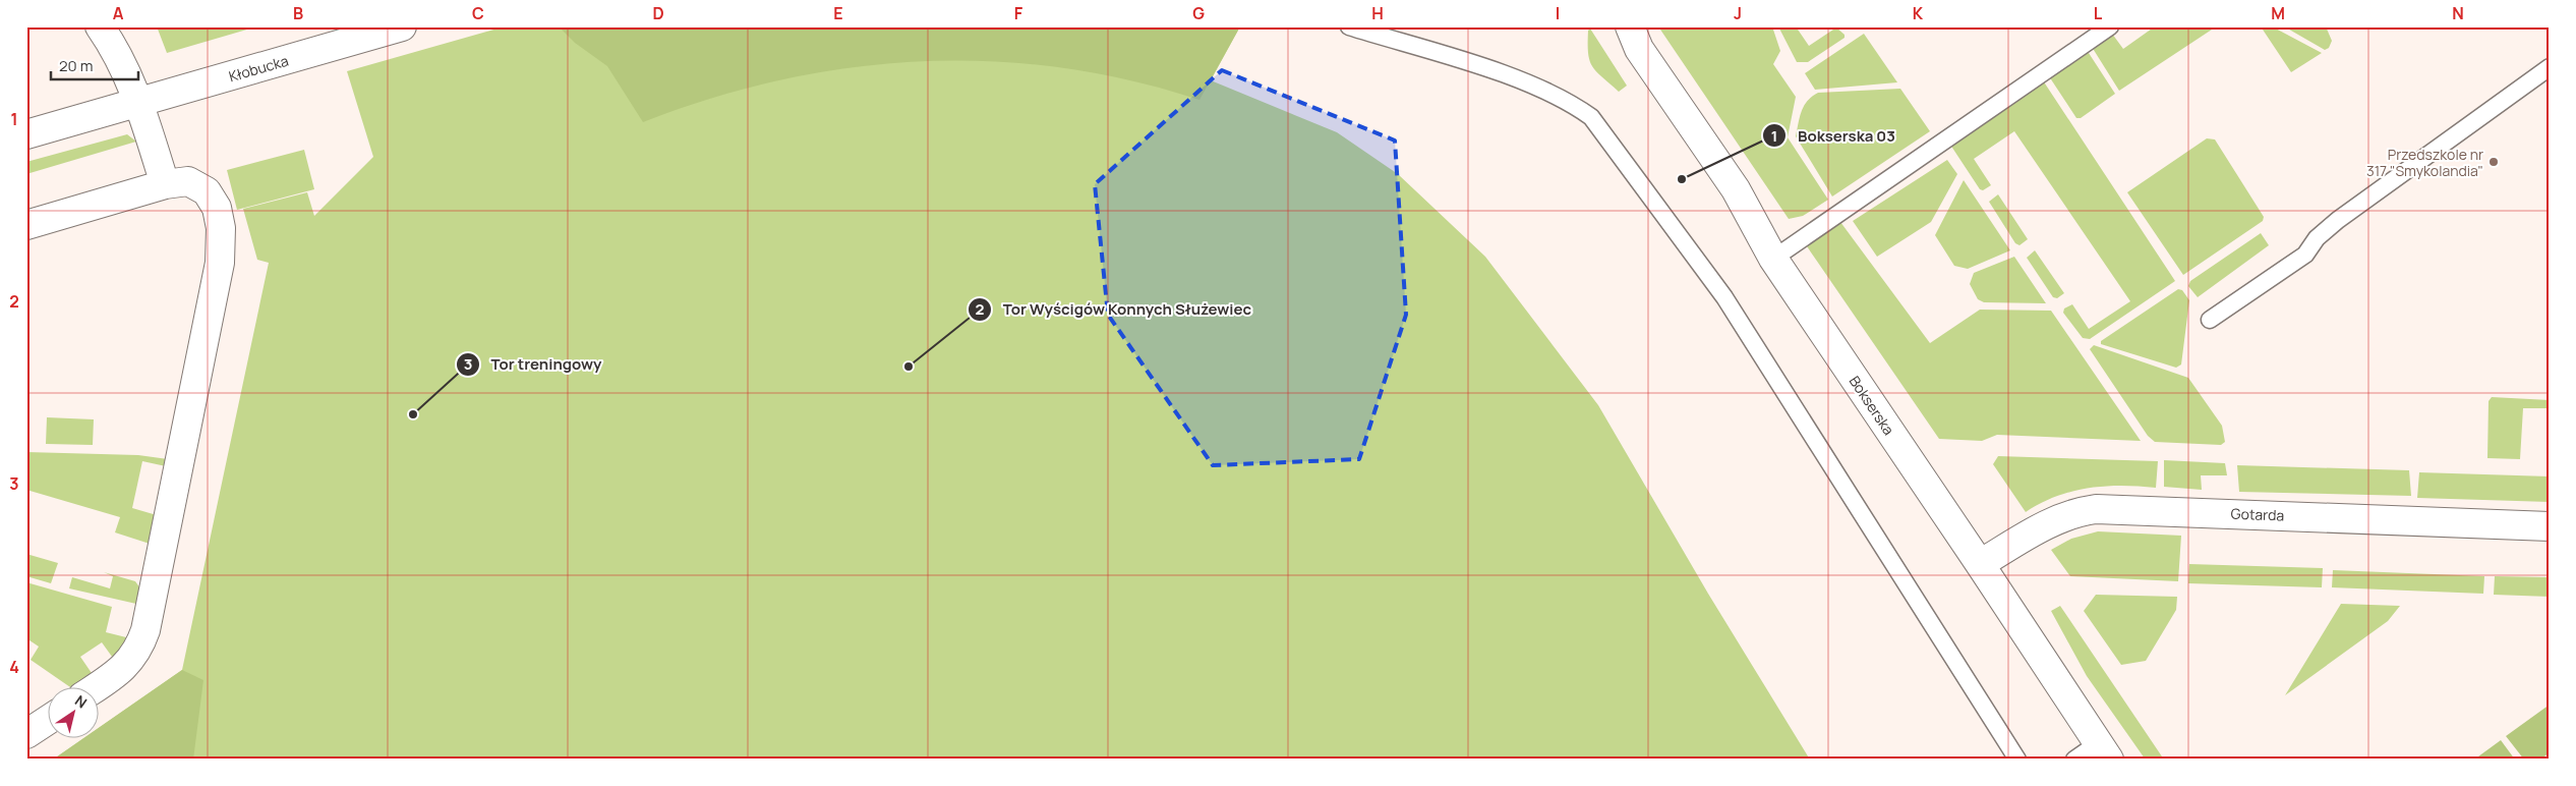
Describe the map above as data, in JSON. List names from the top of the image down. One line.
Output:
{"streets":{"street":["Kłobucka","Bokserska","Gotarda"]},"crossings":[["Bokserska","Gotarda"]],"places":["Przedszkole nr 317 \"Smykolandia\"","Bokserska 03","Tor Wyścigów Konnych Służewiec","Tor treningowy"],"scale_bar":"20 m","north":"top right","grid":{"columns":["A","B","C","D","E","F","G","H","I","J","K","L","M","N"],"rows":["1","2","3","4"]}}
